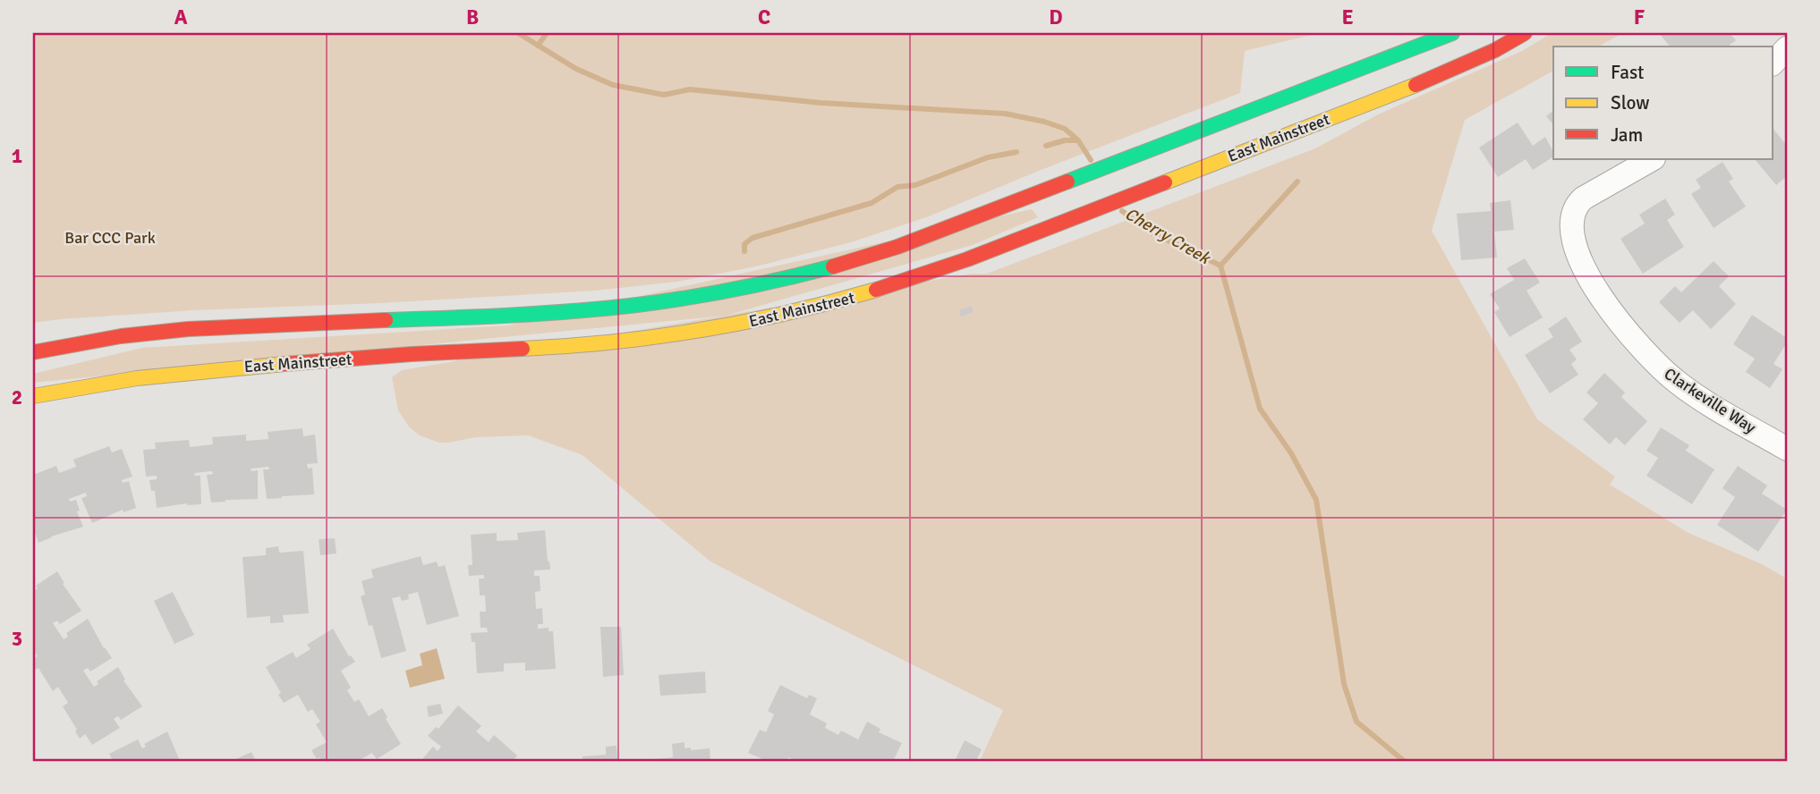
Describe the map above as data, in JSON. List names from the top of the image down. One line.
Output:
{"streets":{"main road":["East Mainstreet"],"street":["Clarkeville Way"]},"water":["Cherry Creek"],"parks":["Bar CCC Park"],"legend":["Fast","Slow","Jam"],"grid":{"columns":["A","B","C","D","E","F"],"rows":["1","2","3"]}}
